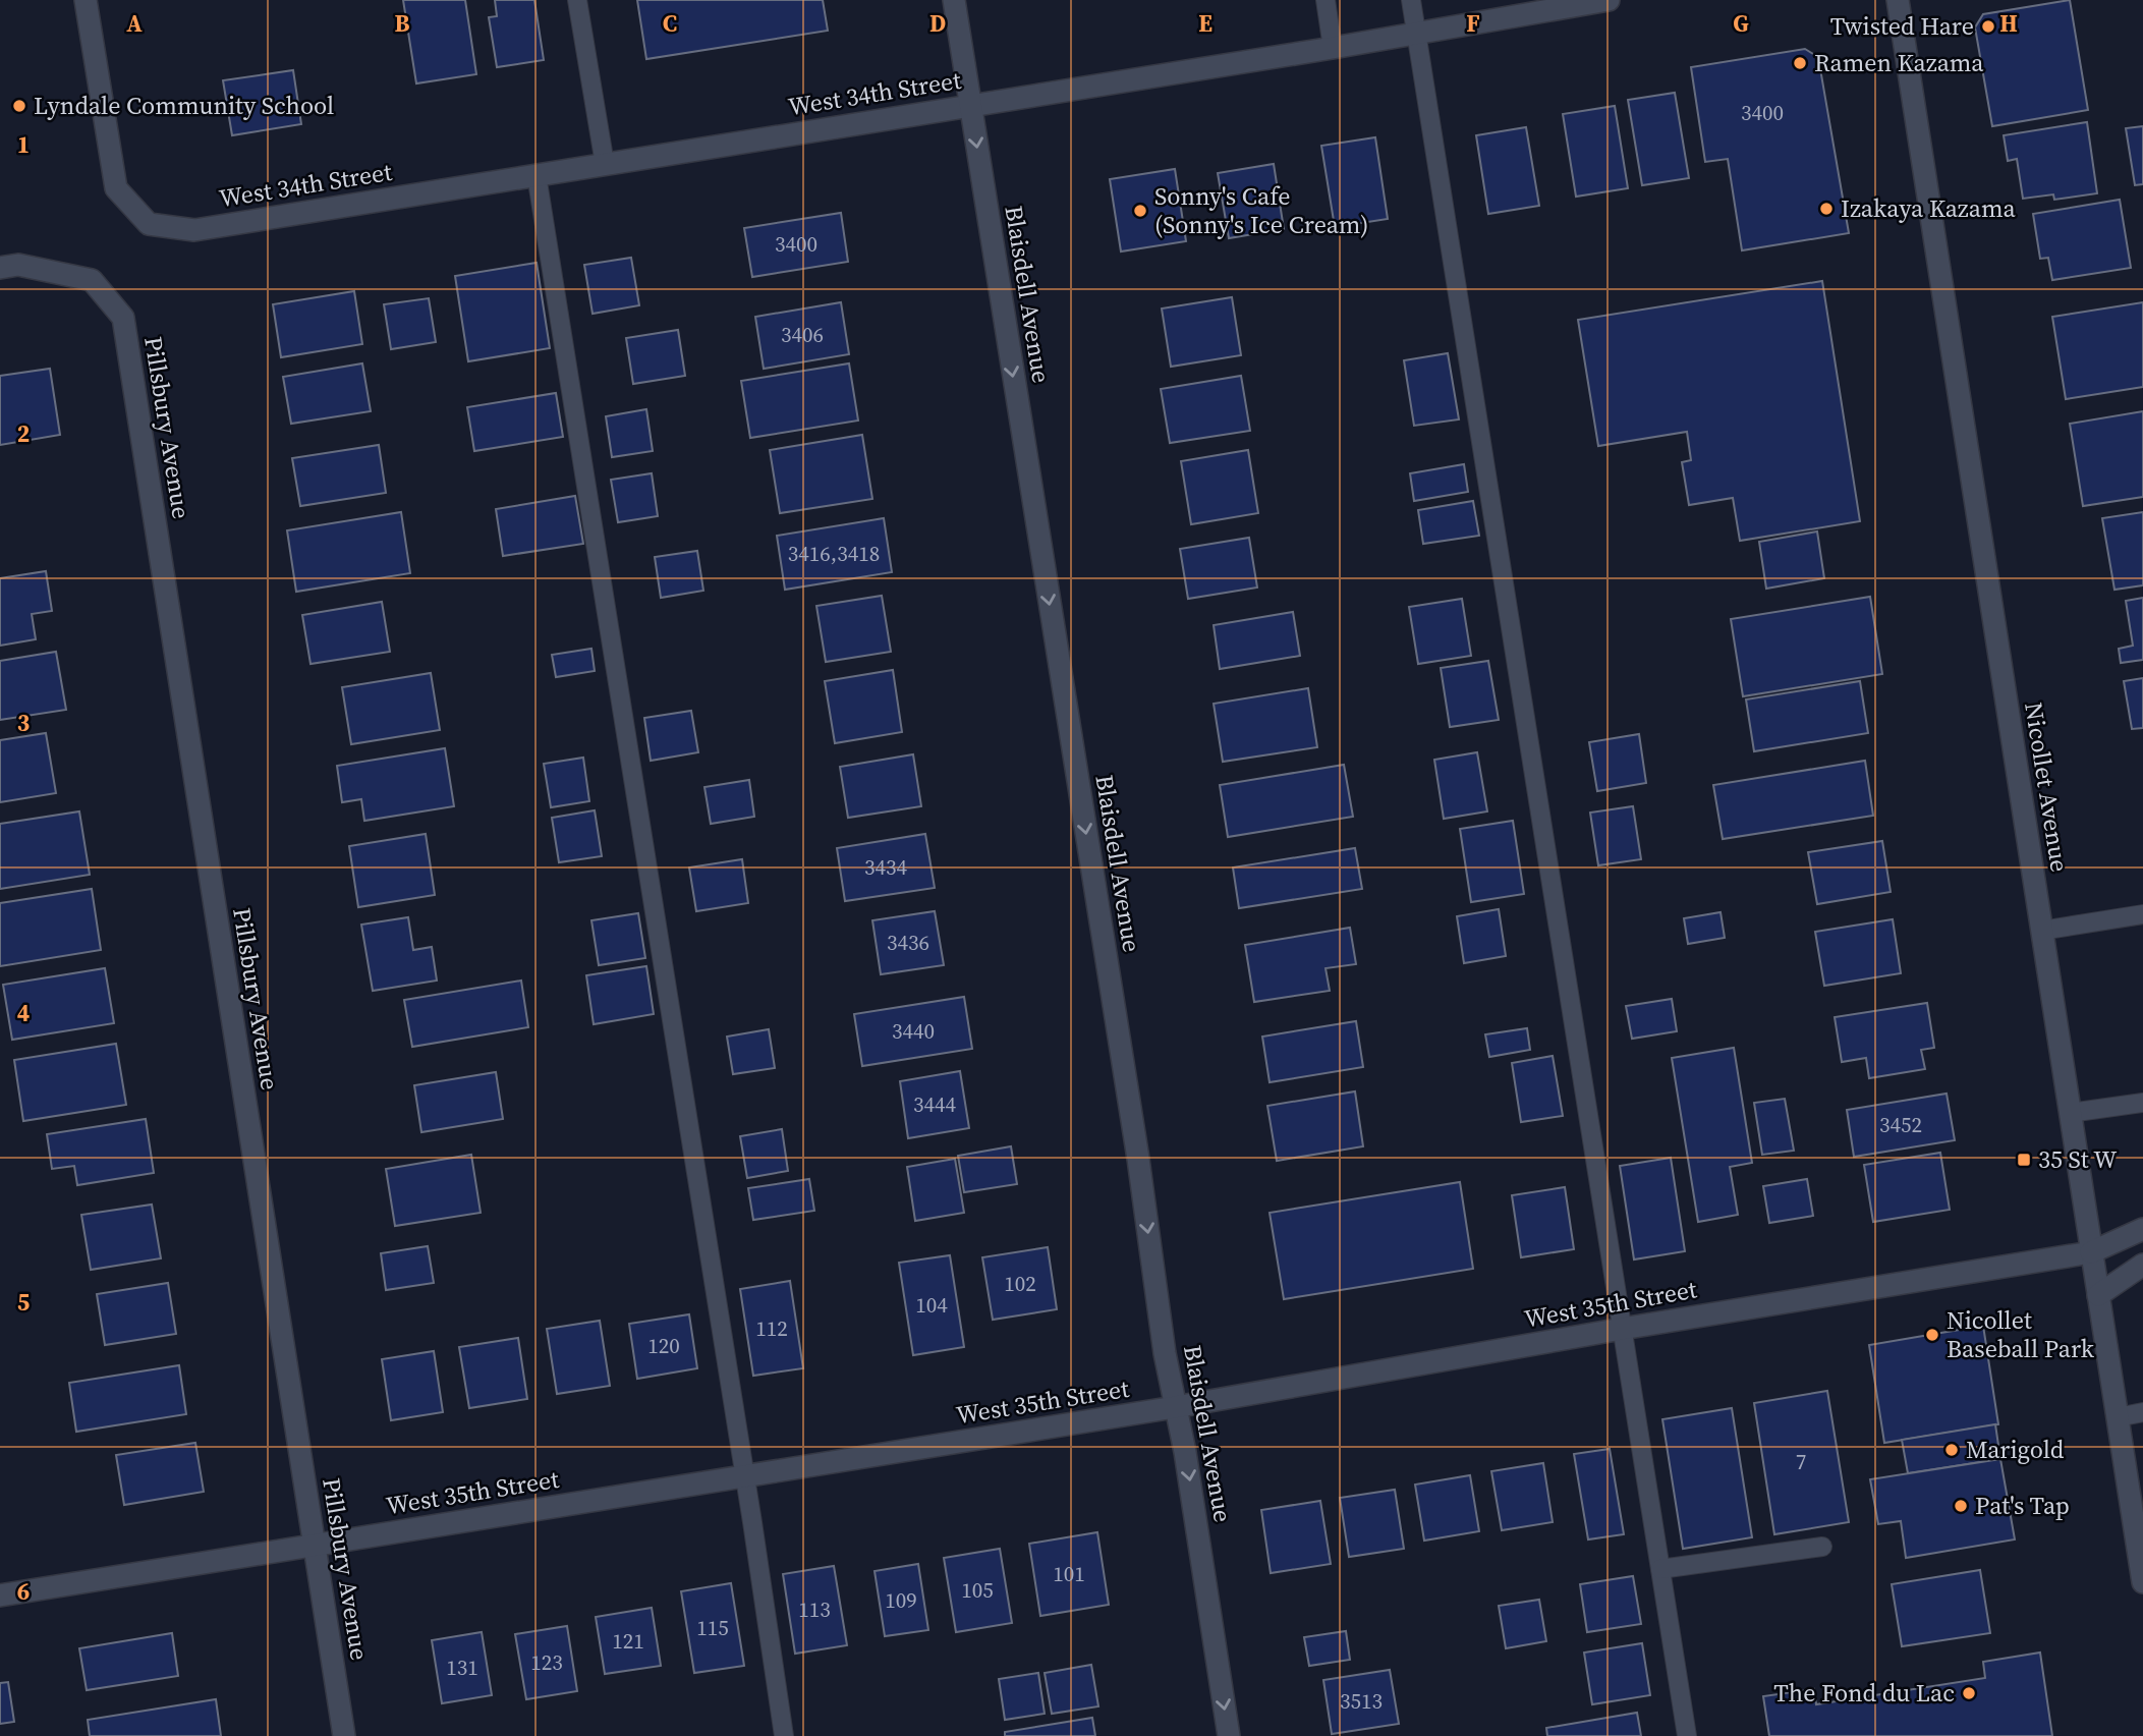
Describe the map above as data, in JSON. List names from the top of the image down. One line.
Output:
{"streets":{"street":["West 34th Street","Blaisdell Avenue","Pillsbury Avenue","Nicollet Avenue","West 35th Street"]},"crossings":[["West 34th Street","Blaisdell Avenue"],["Blaisdell Avenue","West 35th Street"],["Pillsbury Avenue","West 35th Street"],["Nicollet Avenue","West 35th Street"]],"one_way":["Blaisdell Avenue"],"places":{"other":["Twisted Hare","Ramen Kazama","Lyndale Community School","Izakaya Kazama","Sonny's Cafe (Sonny's Ice Cream)","Nicollet Baseball Park","Marigold","Pat's Tap","The Fond du Lac"],"transit":["35 St W"]},"house_numbers":["3400","3400","3406","3416,3418","3434","3436","3440","3444","3452","102","104","112","120","7","101","105","109","113","115","121","123","131","3513"],"grid":{"columns":["A","B","C","D","E","F","G","H"],"rows":["1","2","3","4","5","6"]}}
